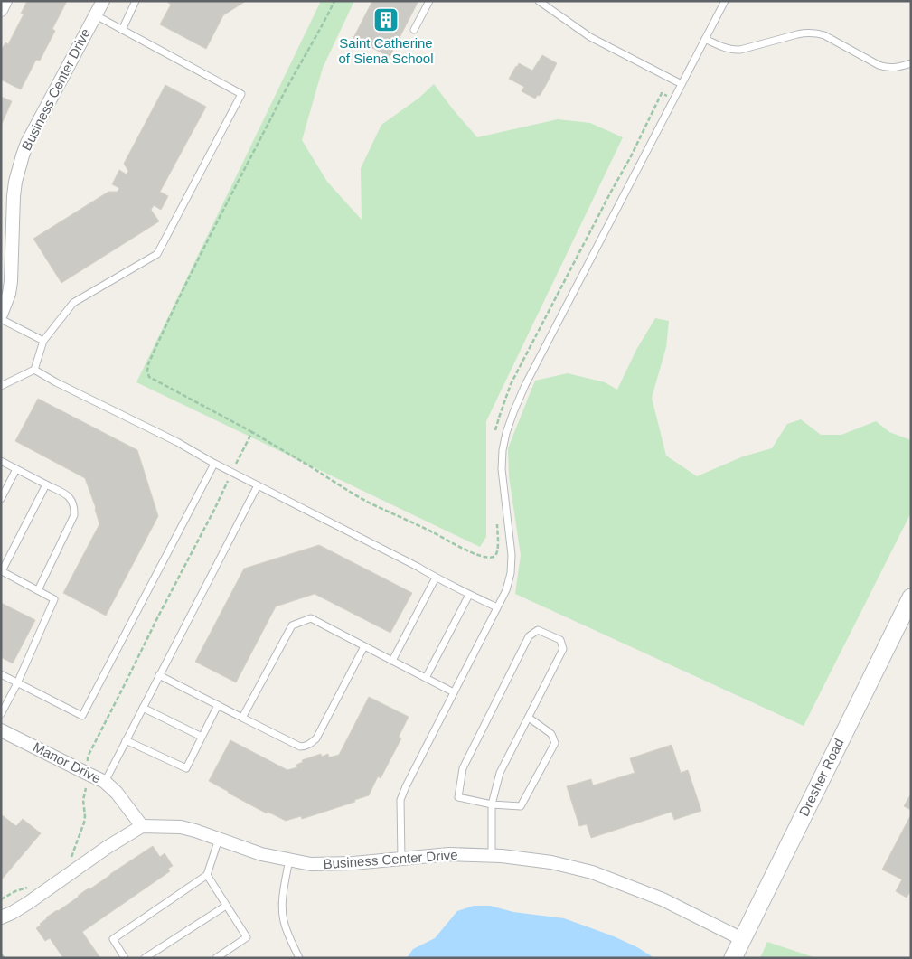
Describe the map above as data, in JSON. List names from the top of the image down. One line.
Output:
{"streets":{"main road":["Dresher Road"],"street":["Business Center Drive","Manor Drive"]},"crossings":[["Business Center Drive","Manor Drive"],["Business Center Drive","Dresher Road"]],"places":{"building":["Saint Catherine of Siena School"]}}
